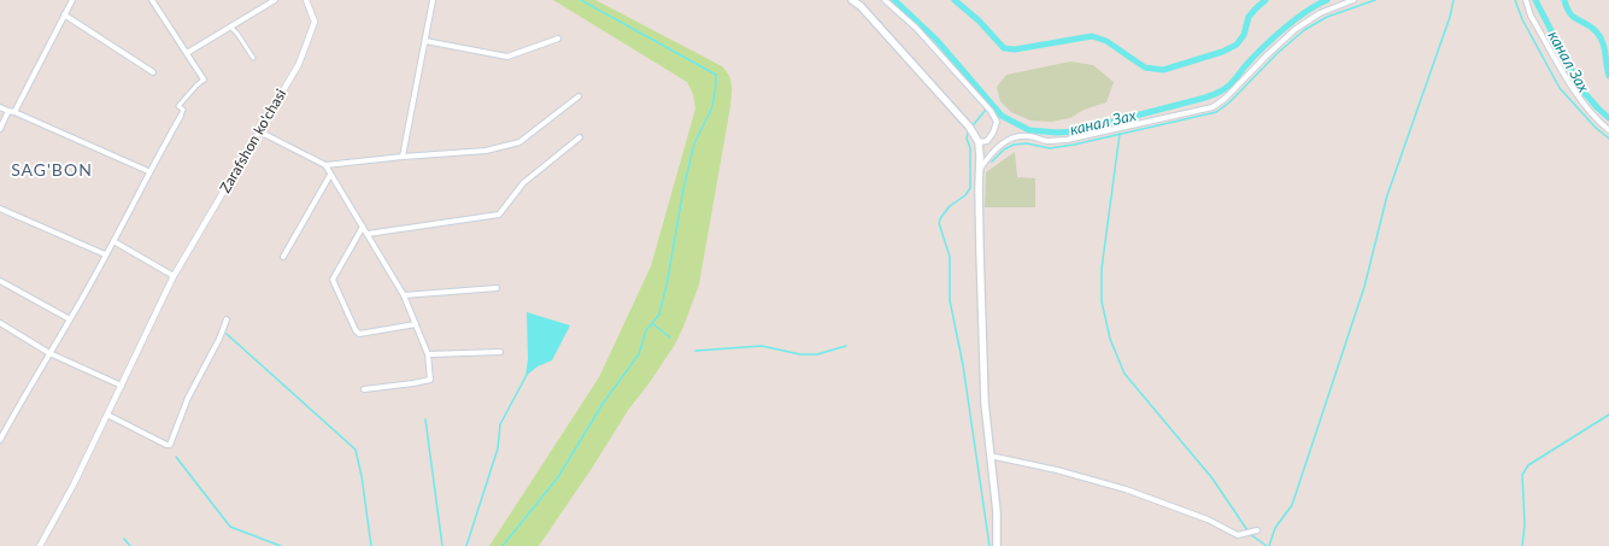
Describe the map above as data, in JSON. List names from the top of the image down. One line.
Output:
{"streets":{"street":["Zarafshon ko'chasi"]},"districts":["SAG'BON"],"water":["канал Зах"]}
